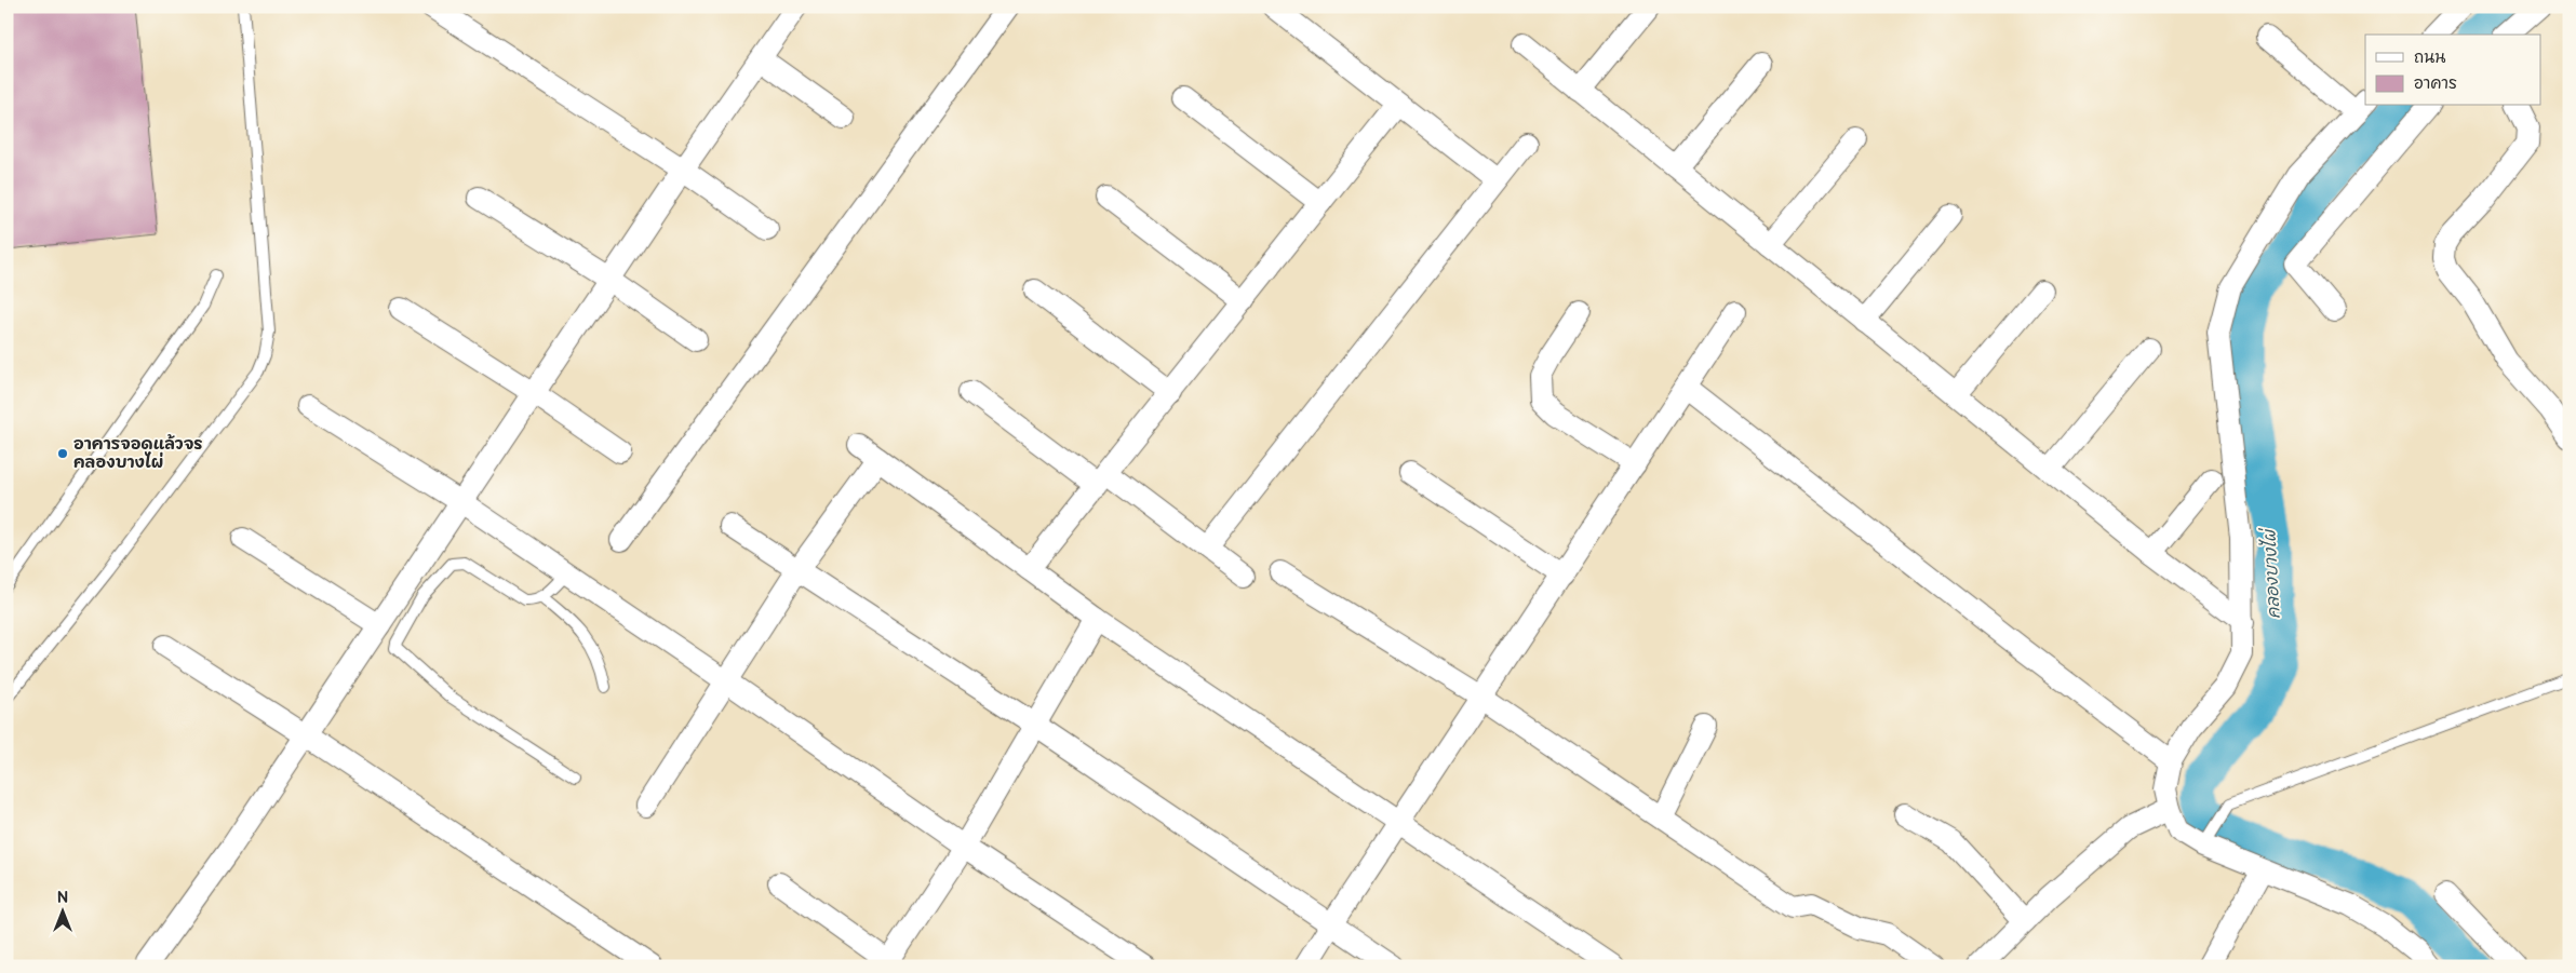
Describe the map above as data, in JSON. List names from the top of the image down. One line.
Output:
{"water":["คลองบางไผ่"],"places":["อาคารจอดแล้วจร คลองบางไผ่"],"legend":["ถนน","อาคาร"],"north":"top"}
